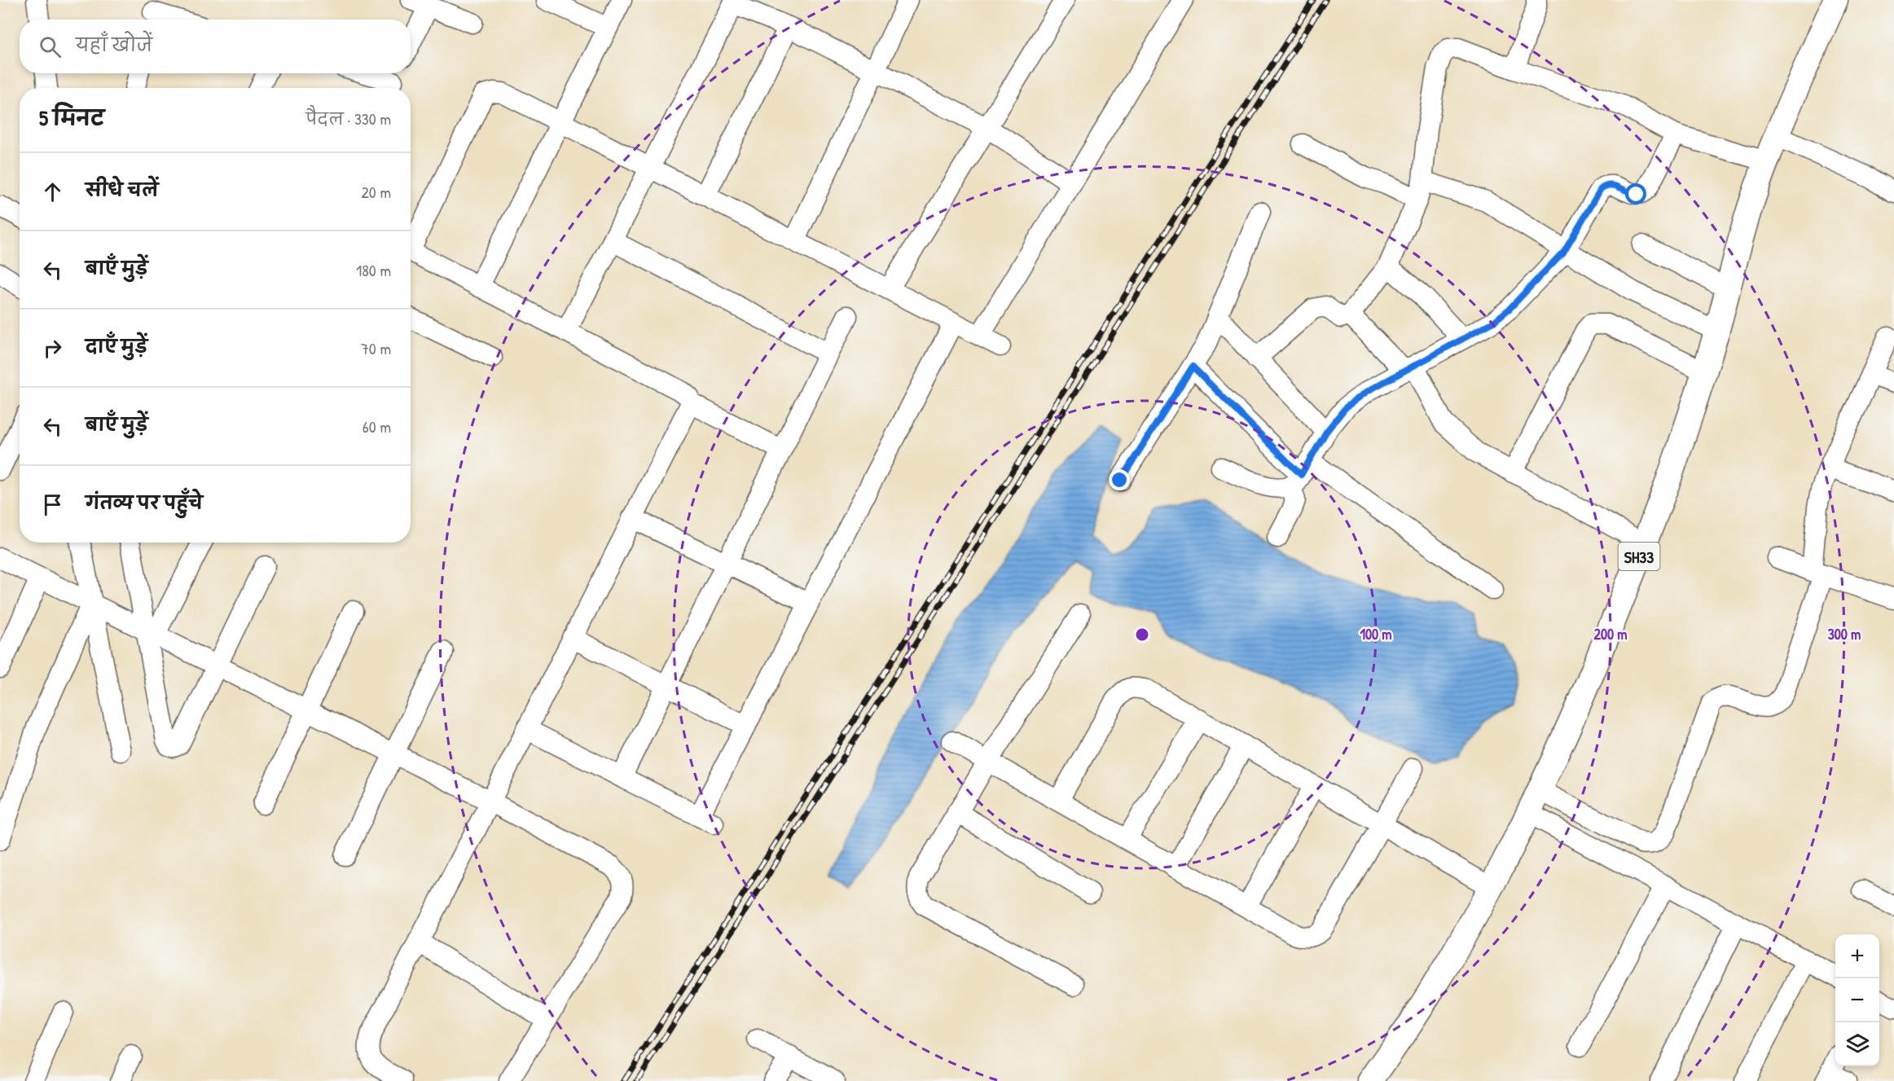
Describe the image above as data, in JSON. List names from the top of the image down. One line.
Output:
{"streets":{"main road":["SH33"]},"page":{"search":"यहाँ खोजें","heading":["5 मिनट","पैदल · 330 m"],"list":[["सीधे चलें","20 m"],["बाएँ मुड़ें","180 m"],["दाएँ मुड़ें","70 m"],["बाएँ मुड़ें","60 m"],"गंतव्य पर पहुँचे"],"map_buttons":["+","−"]},"rings":["100 m","200 m","300 m"]}
